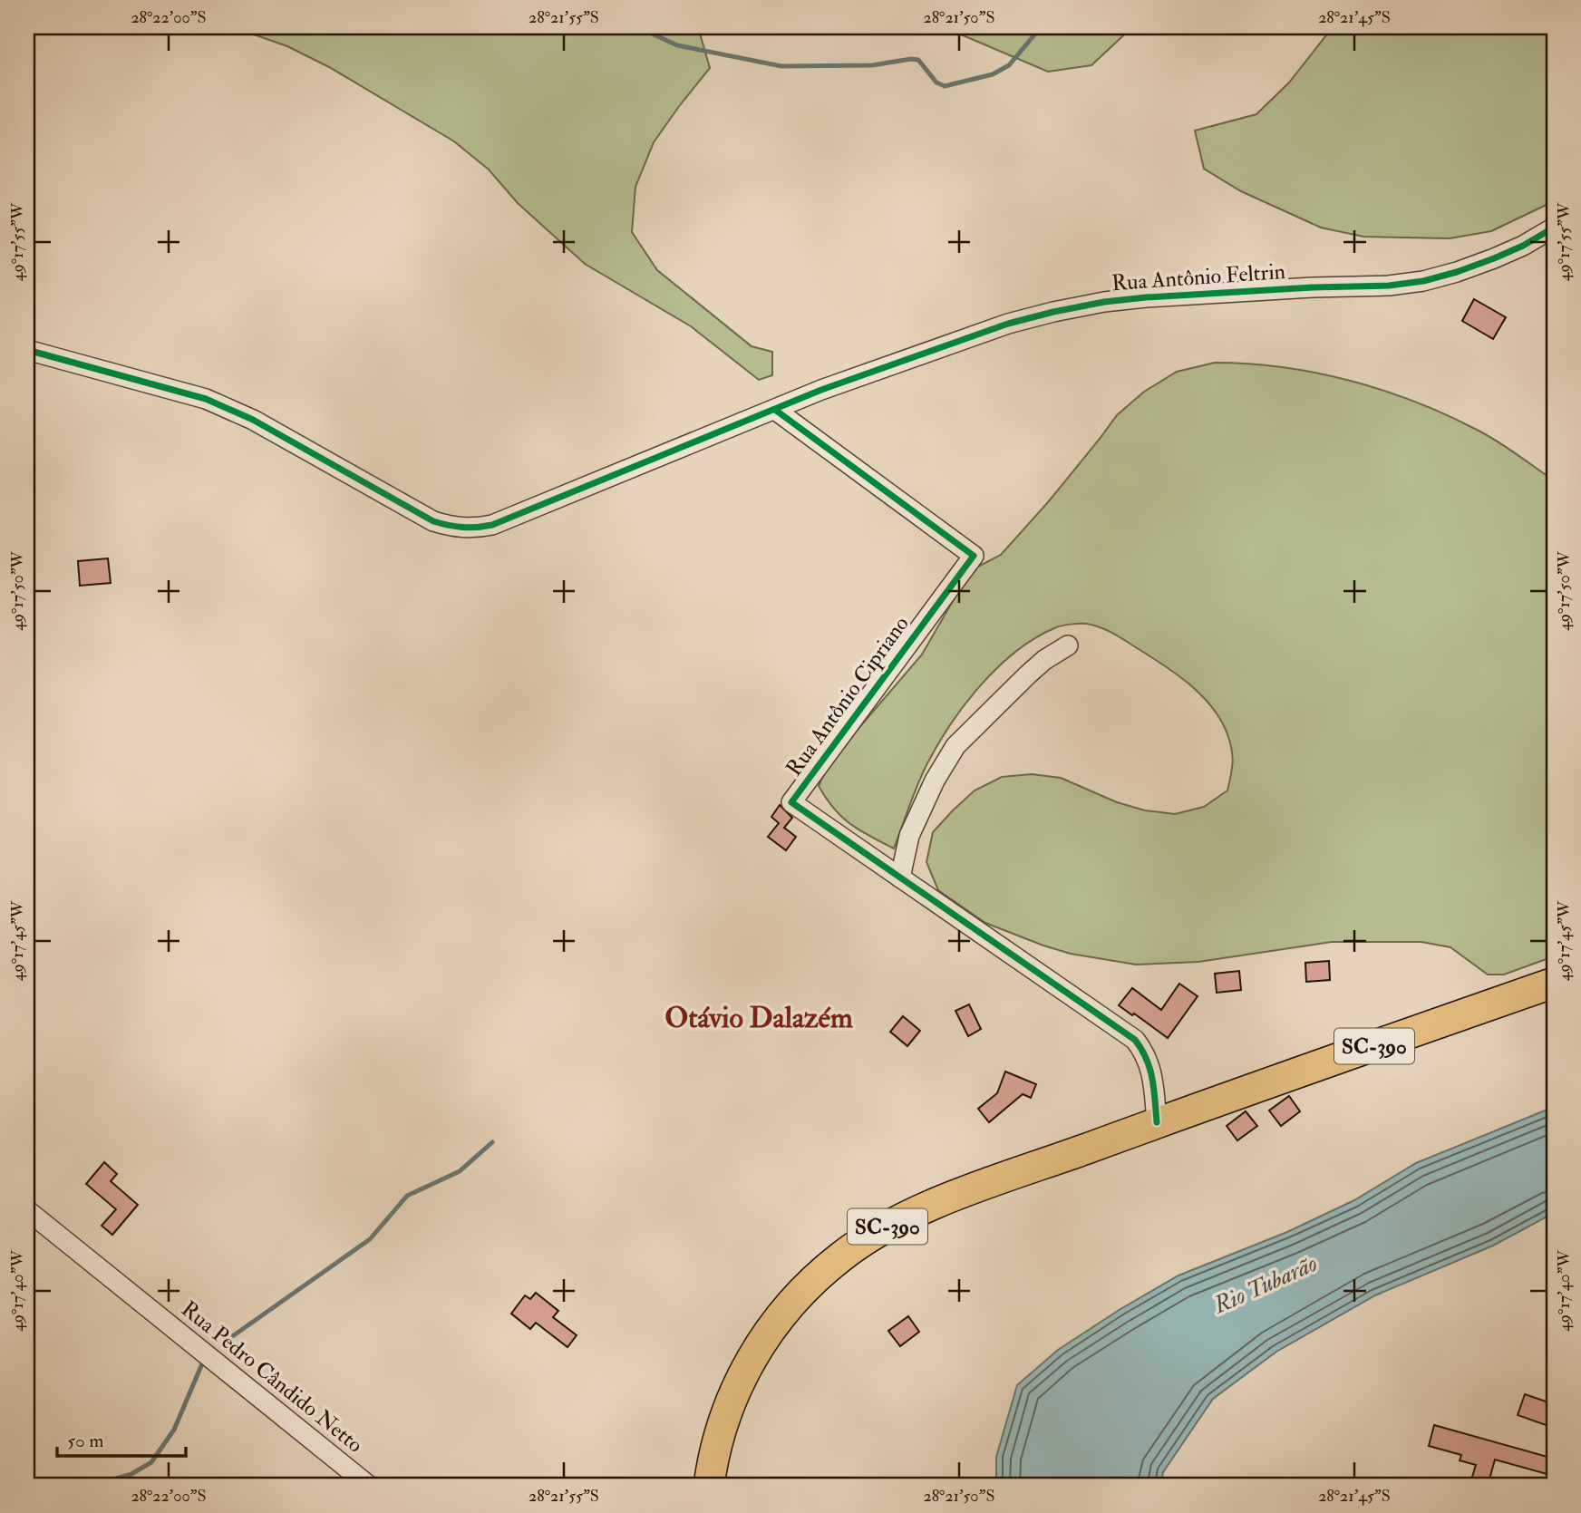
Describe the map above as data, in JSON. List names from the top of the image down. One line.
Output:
{"streets":{"main road":["SC-390"],"street":["Rua Antônio Feltrin","Rua Antônio Cipriano","Rua Pedro Cândido Netto"]},"crossings":[["Rua Antônio Feltrin","Rua Antônio Cipriano"],["Rua Antônio Cipriano","SC-390"]],"districts":["Otávio Dalazém"],"water":["Rio Tubarão"],"scale_bar":"50 m","coordinates":["28°22'00\"S","28°21'55\"S","28°21'50\"S","28°21'45\"S","49°17'55\"W","49°17'50\"W","49°17'45\"W","49°17'40\"W"]}
